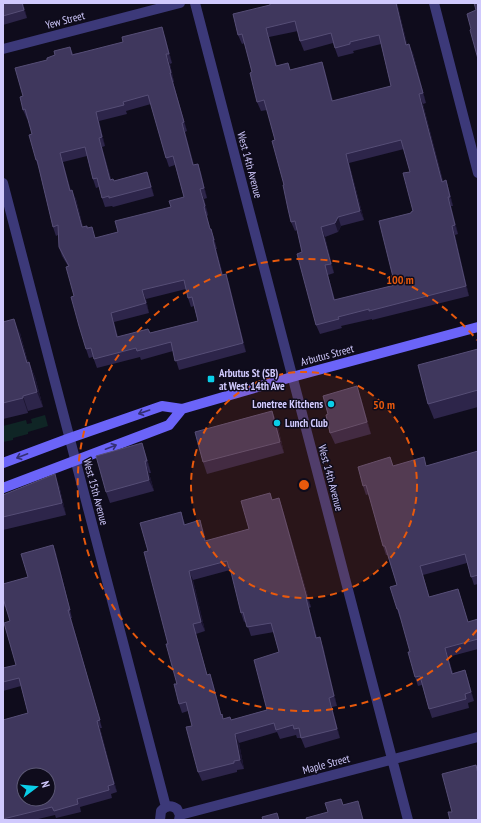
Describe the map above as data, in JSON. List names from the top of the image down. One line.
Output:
{"streets":{"main road":["Arbutus Street"],"street":["Yew Street","West 14th Avenue","West 15th Avenue","Maple Street"]},"crossings":[["West 14th Avenue","Arbutus Street"],["West 14th Avenue","Maple Street"],["Arbutus Street","West 15th Avenue"]],"places":{"transit":["Arbutus St (SB) at West 14th Ave"],"other":["Lonetree Kitchens","Lunch Club"]},"north":"right","rings":["100 m","50 m"]}
